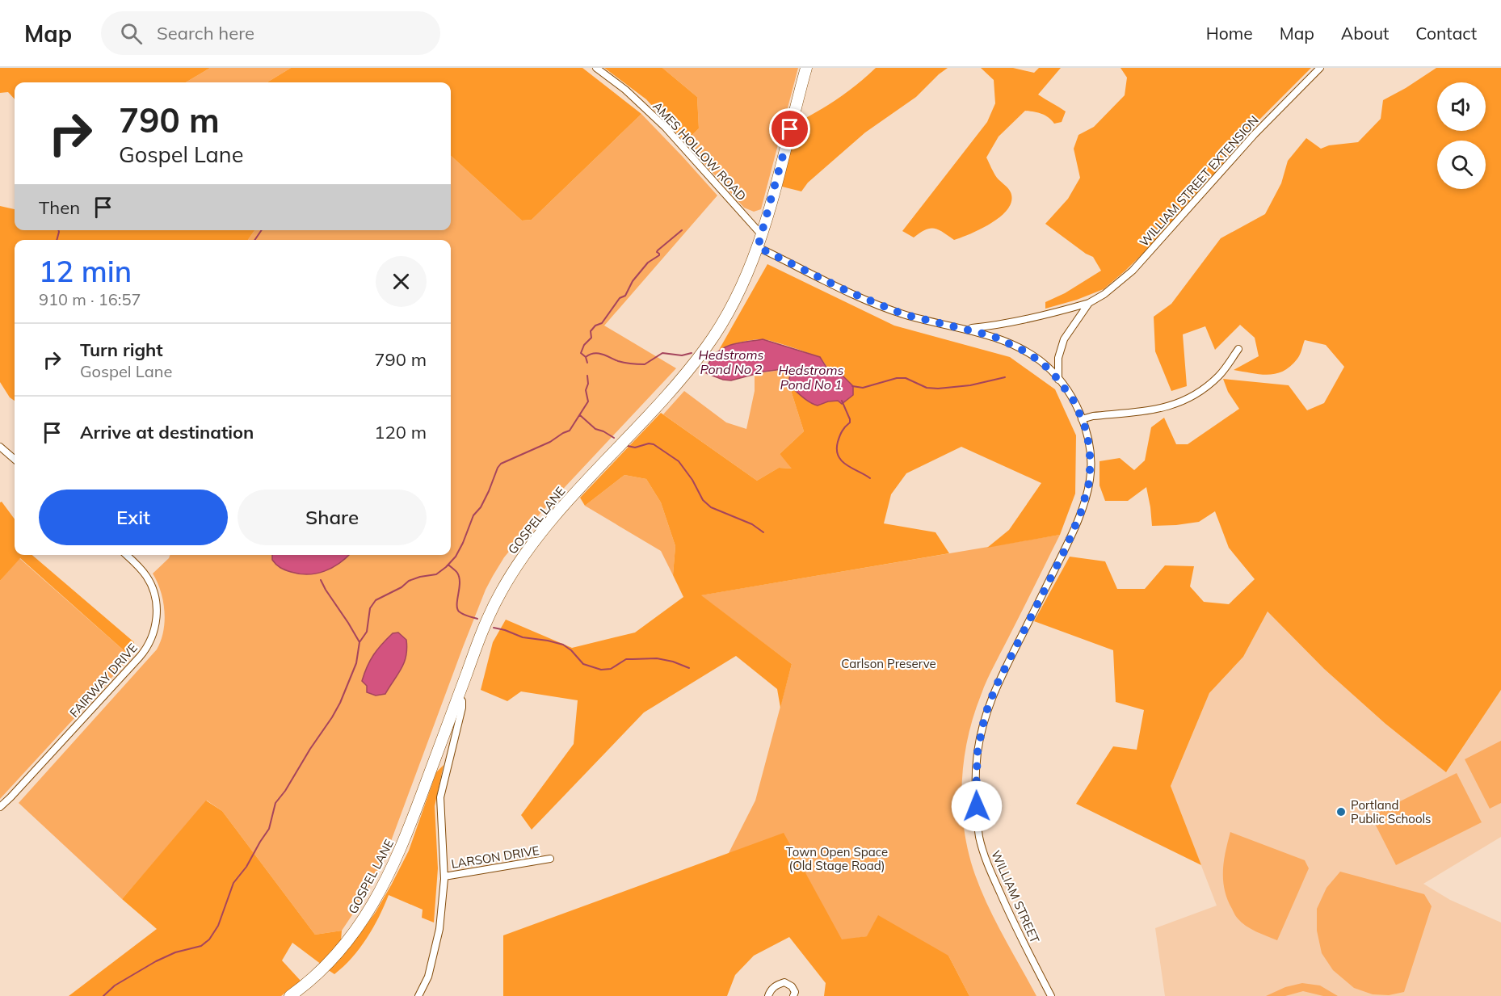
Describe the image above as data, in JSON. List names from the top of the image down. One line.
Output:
{"streets":{"main road":["GOSPEL LANE"],"street":["AMES HOLLOW ROAD","WILLIAM STREET EXTENSION","FAIRWAY DRIVE","LARSON DRIVE","WILLIAM STREET"]},"crossings":[["AMES HOLLOW ROAD","GOSPEL LANE"],["WILLIAM STREET EXTENSION","WILLIAM STREET"],["GOSPEL LANE","WILLIAM STREET"]],"water":["Hedstroms Pond No 2","Hedstroms Pond No 1"],"parks":["Carlson Preserve","Town Open Space (Old Stage Road)"],"places":["Portland Public Schools"],"page":{"header":"Map","search":"Search here","nav":["Home","Map","About","Contact"],"turn":["790 m","Gospel Lane"],"then":"Then","heading":["12 min","910 m · 16:57"],"list":[{"name":"Turn right","note":"Gospel Lane","value":"790 m"},{"name":"Arrive at destination","value":"120 m"}],"buttons":["Exit","Share"]}}
